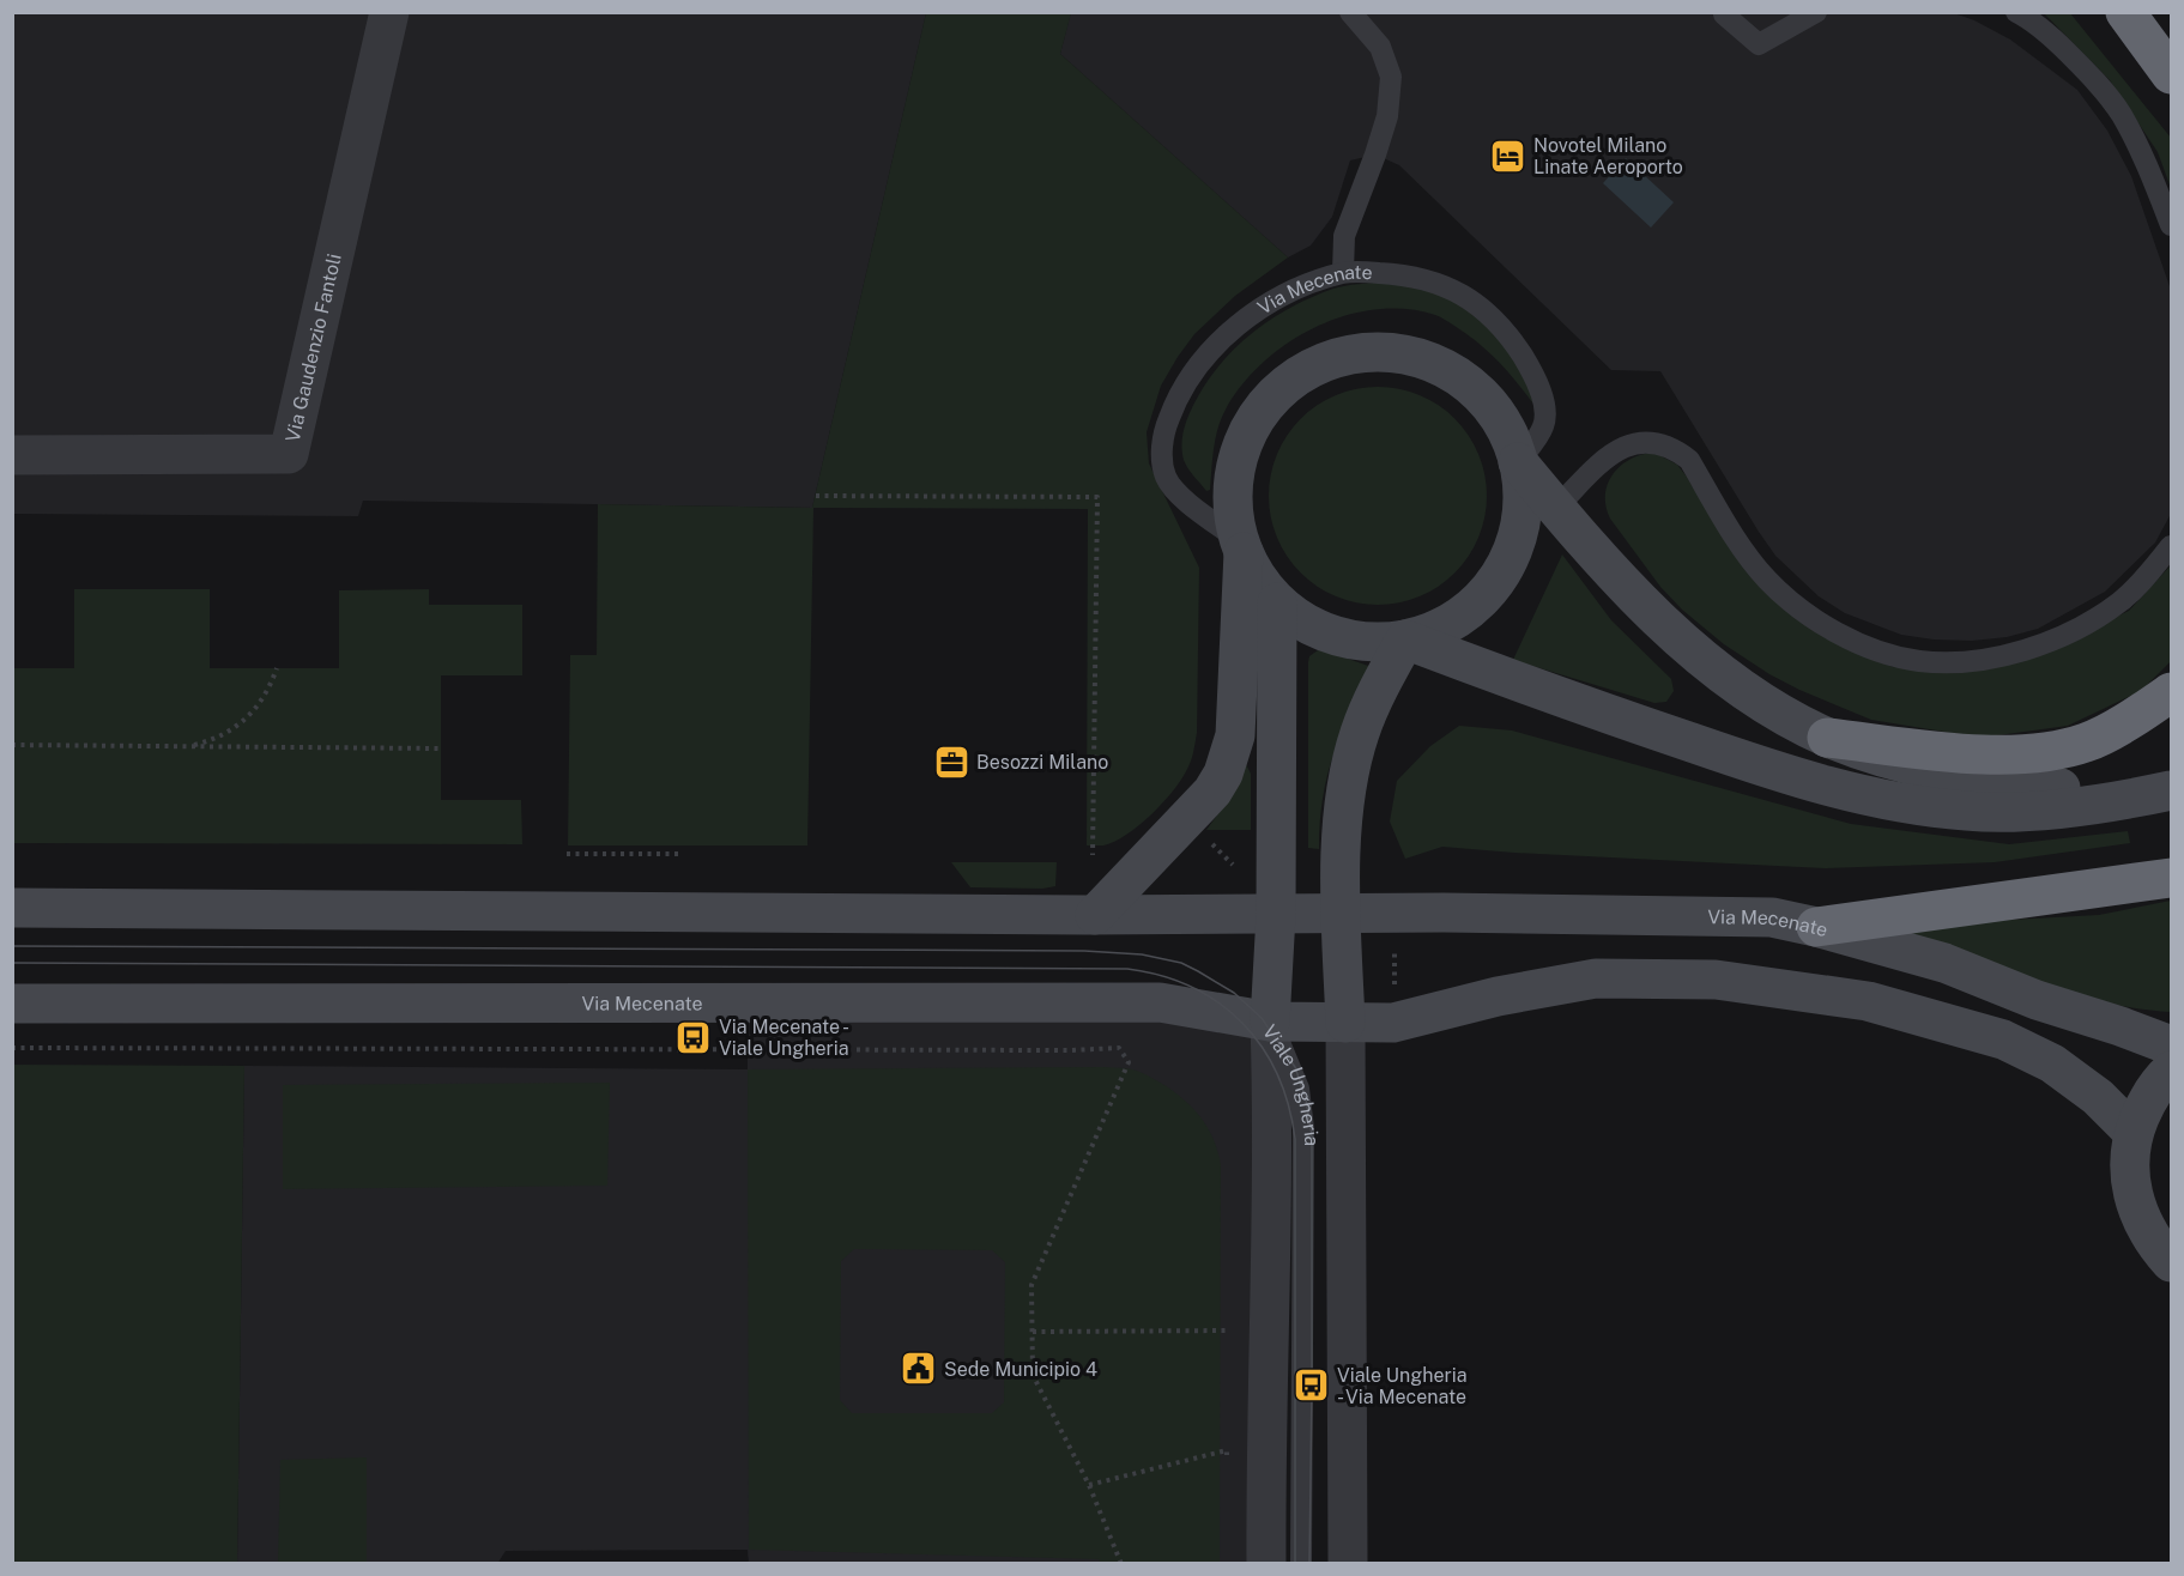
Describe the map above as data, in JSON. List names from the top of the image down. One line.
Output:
{"streets":{"main road":["Via Mecenate"],"street":["Via Gaudenzio Fantoli","Viale Ungheria"]},"crossings":[["Via Mecenate","Viale Ungheria"]],"places":{"hotel":["Novotel Milano Linate Aeroporto"],"office":["Besozzi Milano"],"bus stop":["Via Mecenate - Viale Ungheria","Viale Ungheria - Via Mecenate"],"public building":["Sede Municipio 4"]}}
